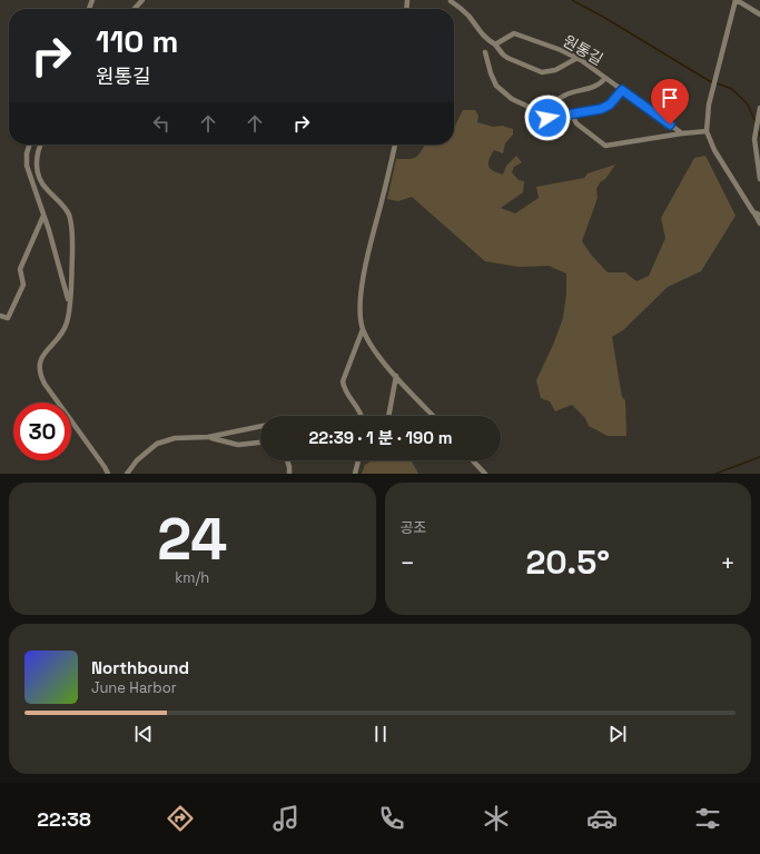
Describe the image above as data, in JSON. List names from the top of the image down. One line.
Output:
{"streets":{"street":["원통길"]},"page":{"turn":["110 m","원통길"],"limit":"30","trip":"22:39 · 1 분 · 190 m","tile":[["24","km/h"],"공조"],"heat":["−","20.5°","+"],"song":["Northbound","June Harbor"],"tabs":"22:38"}}
